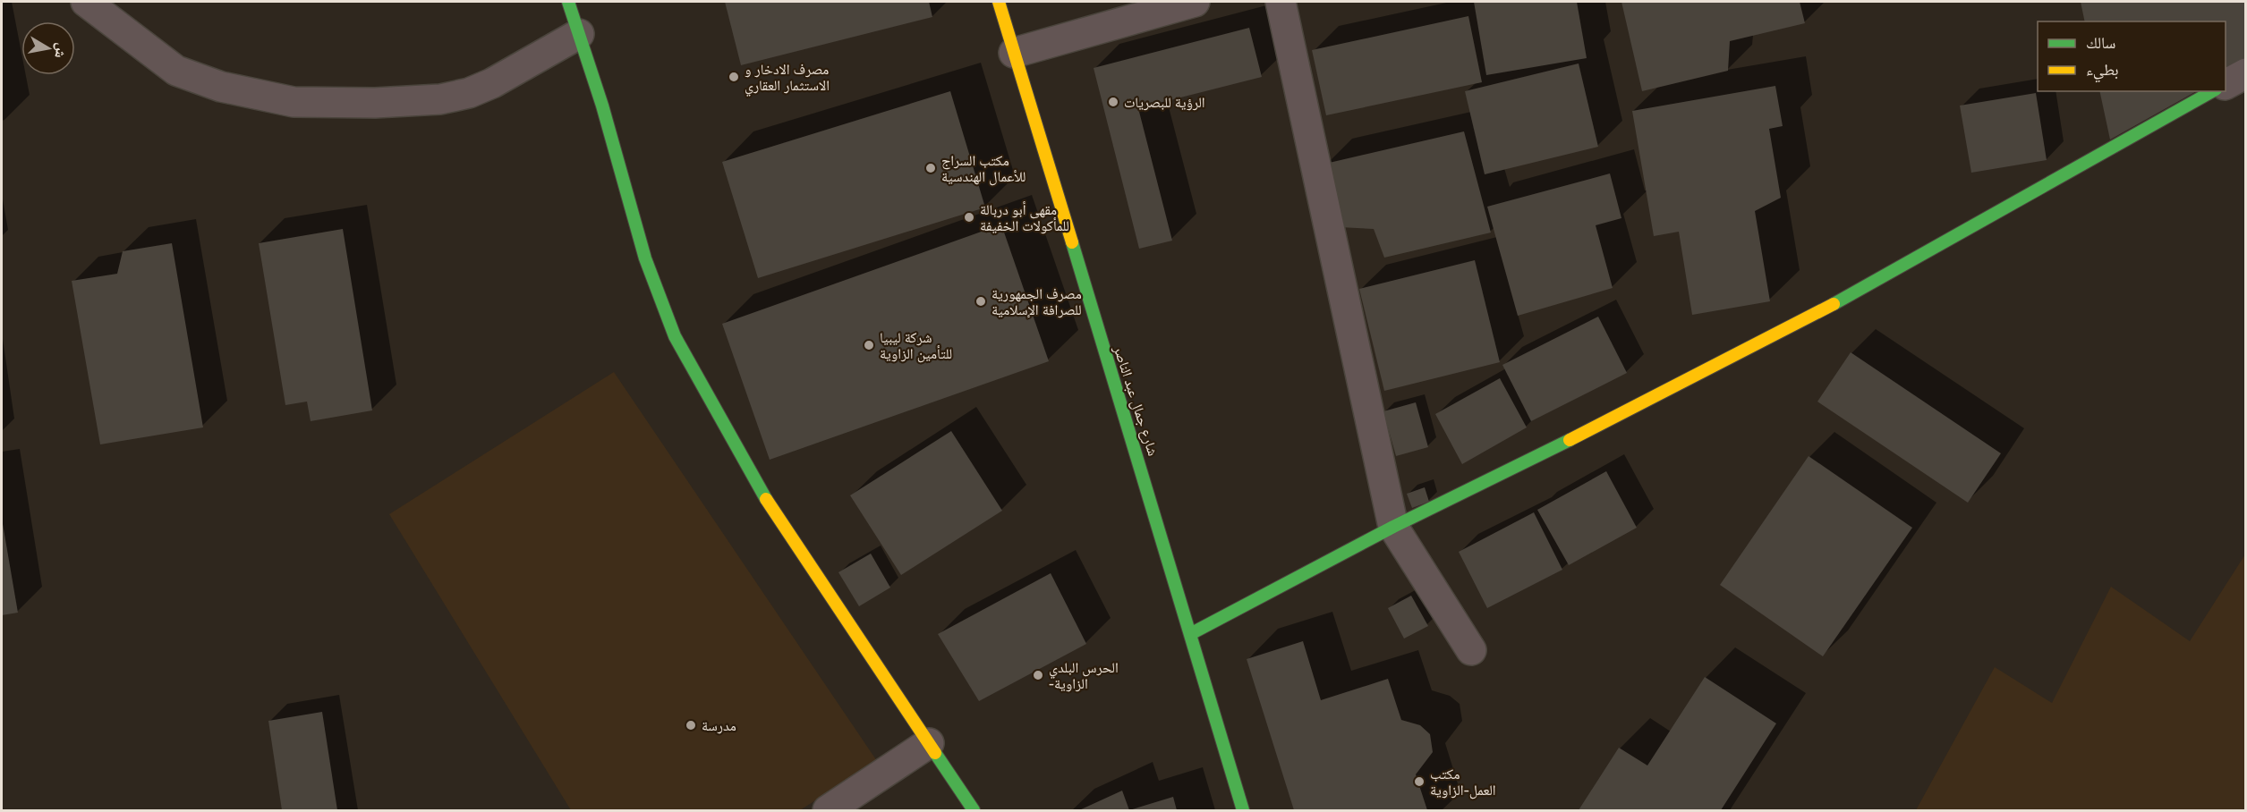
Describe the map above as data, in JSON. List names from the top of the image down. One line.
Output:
{"streets":{"street":["شارع جمال عبد الناصر"]},"places":["مصرف الادخار و الاستثمار العقاري","الرؤية للبصريات","مكتب السراج للأعمال الهندسية","مقهى أبو دربالة للمأكولات الخفيفة","مصرف الجمهورية للصرافة الإسلامية","شركة ليبيا للتأمين الزاوية","الحرس البلدي -الزاوية","مدرسة","مكتب العمل-الزاوية"],"legend":["سالك","بطيء"],"north":"right"}
